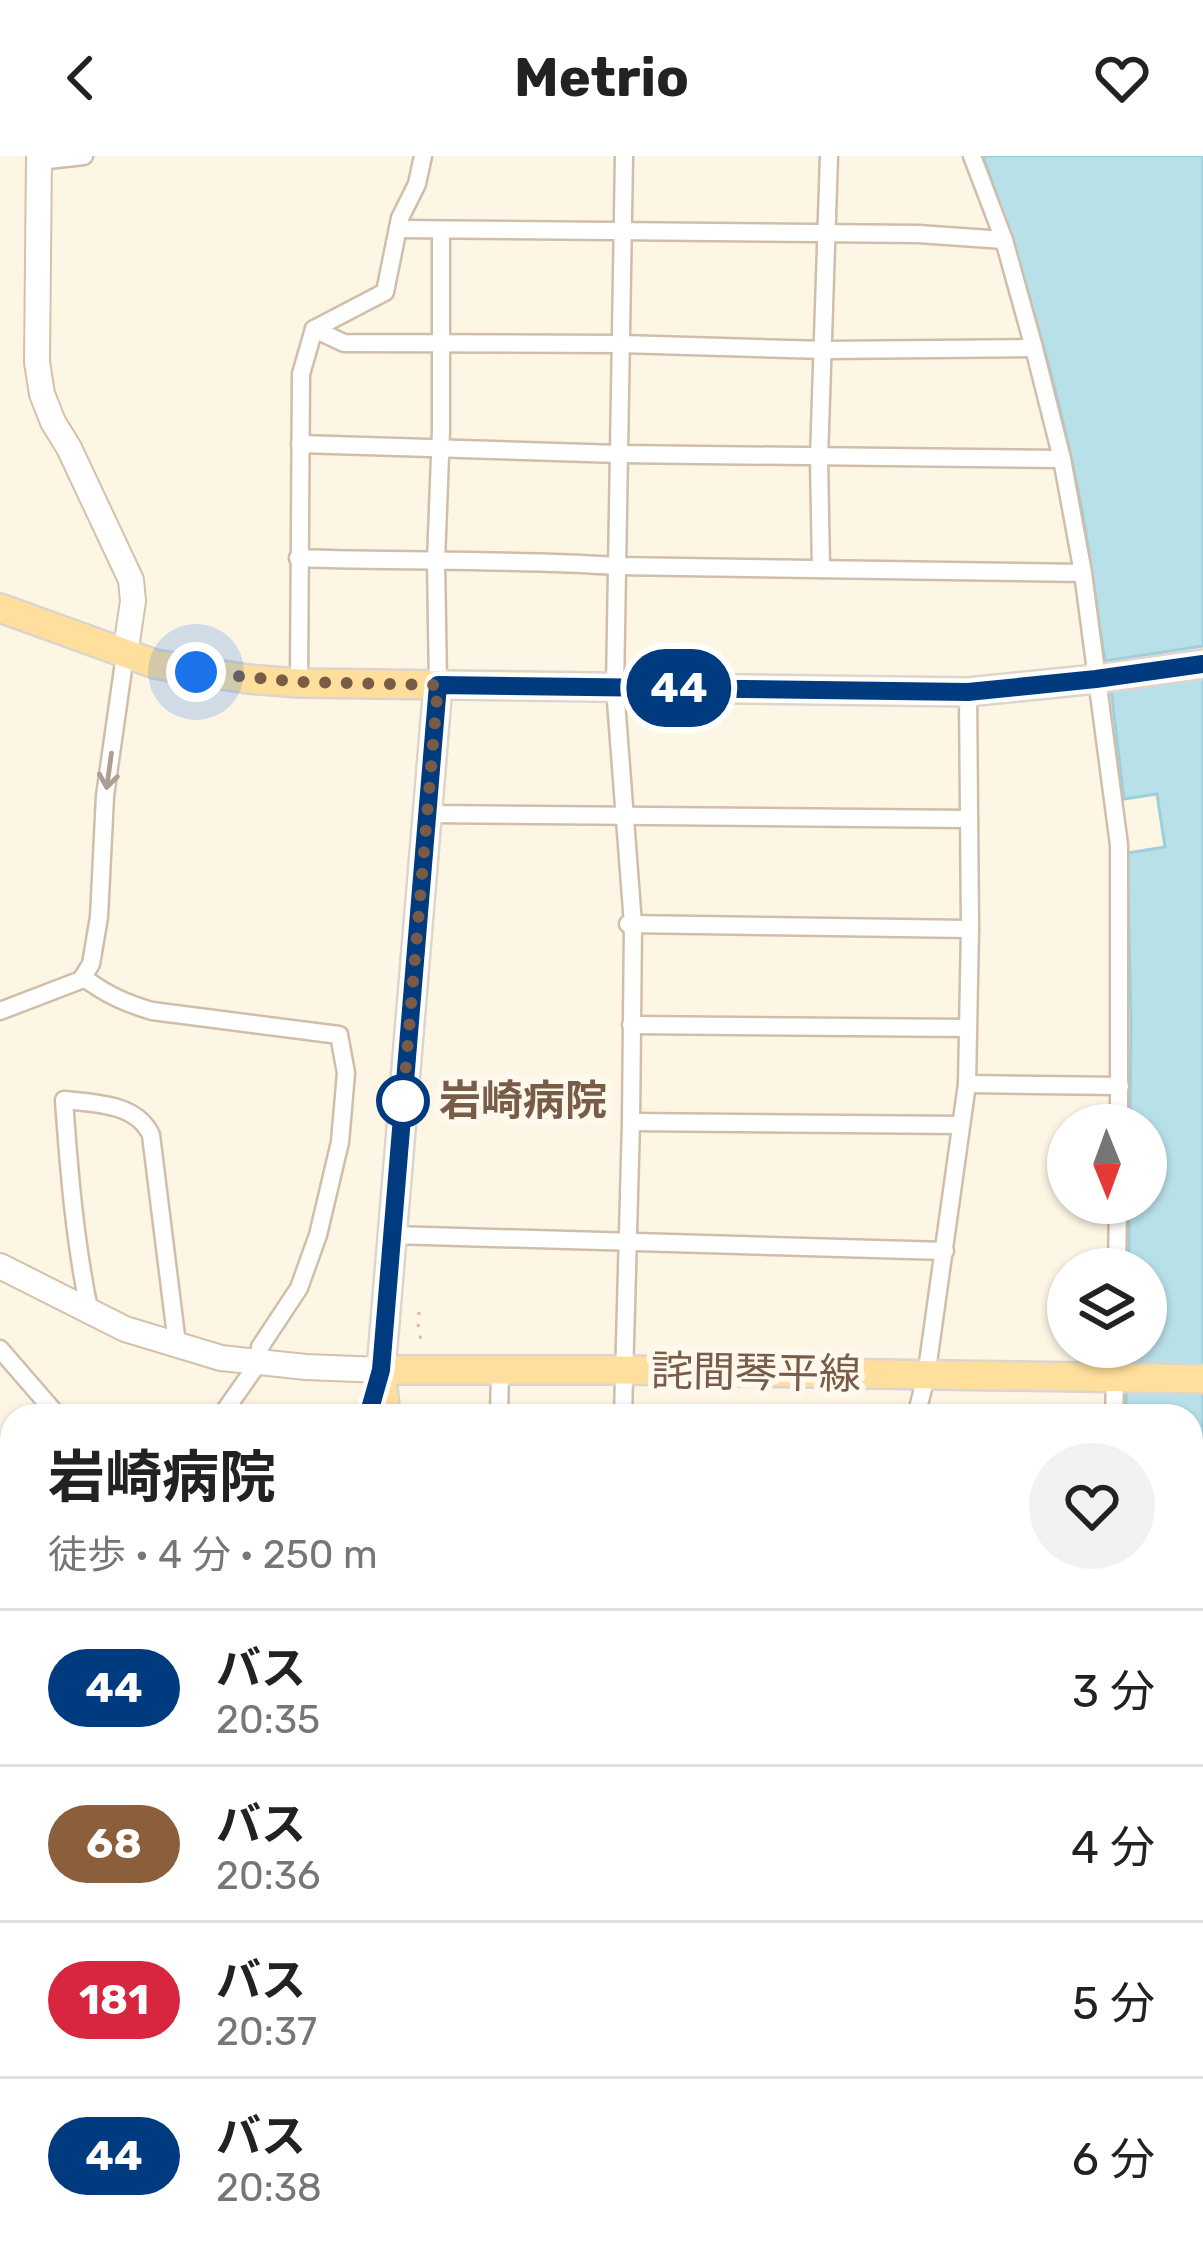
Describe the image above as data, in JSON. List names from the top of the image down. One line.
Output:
{"streets":{"main road":["詫間琴平線"]},"places":["岩崎病院"],"lines":["bus line 44"],"north":"bottom","page":{"header":"Metrio","on_map":"44","heading":["岩崎病院","徒歩 · 4 分 · 250 m"],"list":[{"mark":"44","name":"バス","note":"20:35","value":"3 分"},{"mark":"68","name":"バス","note":"20:36","value":"4 分"},{"mark":"181","name":"バス","note":"20:37","value":"5 分"},{"mark":"44","name":"バス","note":"20:38","value":"6 分"}]}}
